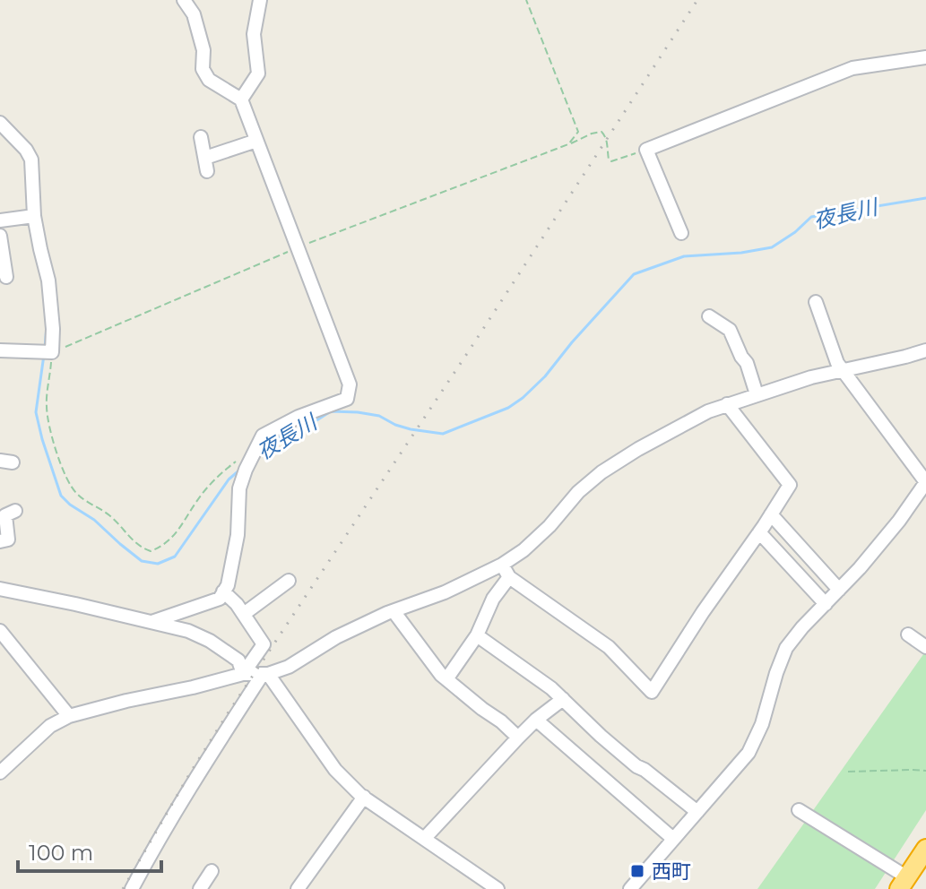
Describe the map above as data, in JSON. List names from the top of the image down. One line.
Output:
{"water":["夜長川"],"places":{"transit":["西町"]},"scale_bar":"100 m"}
